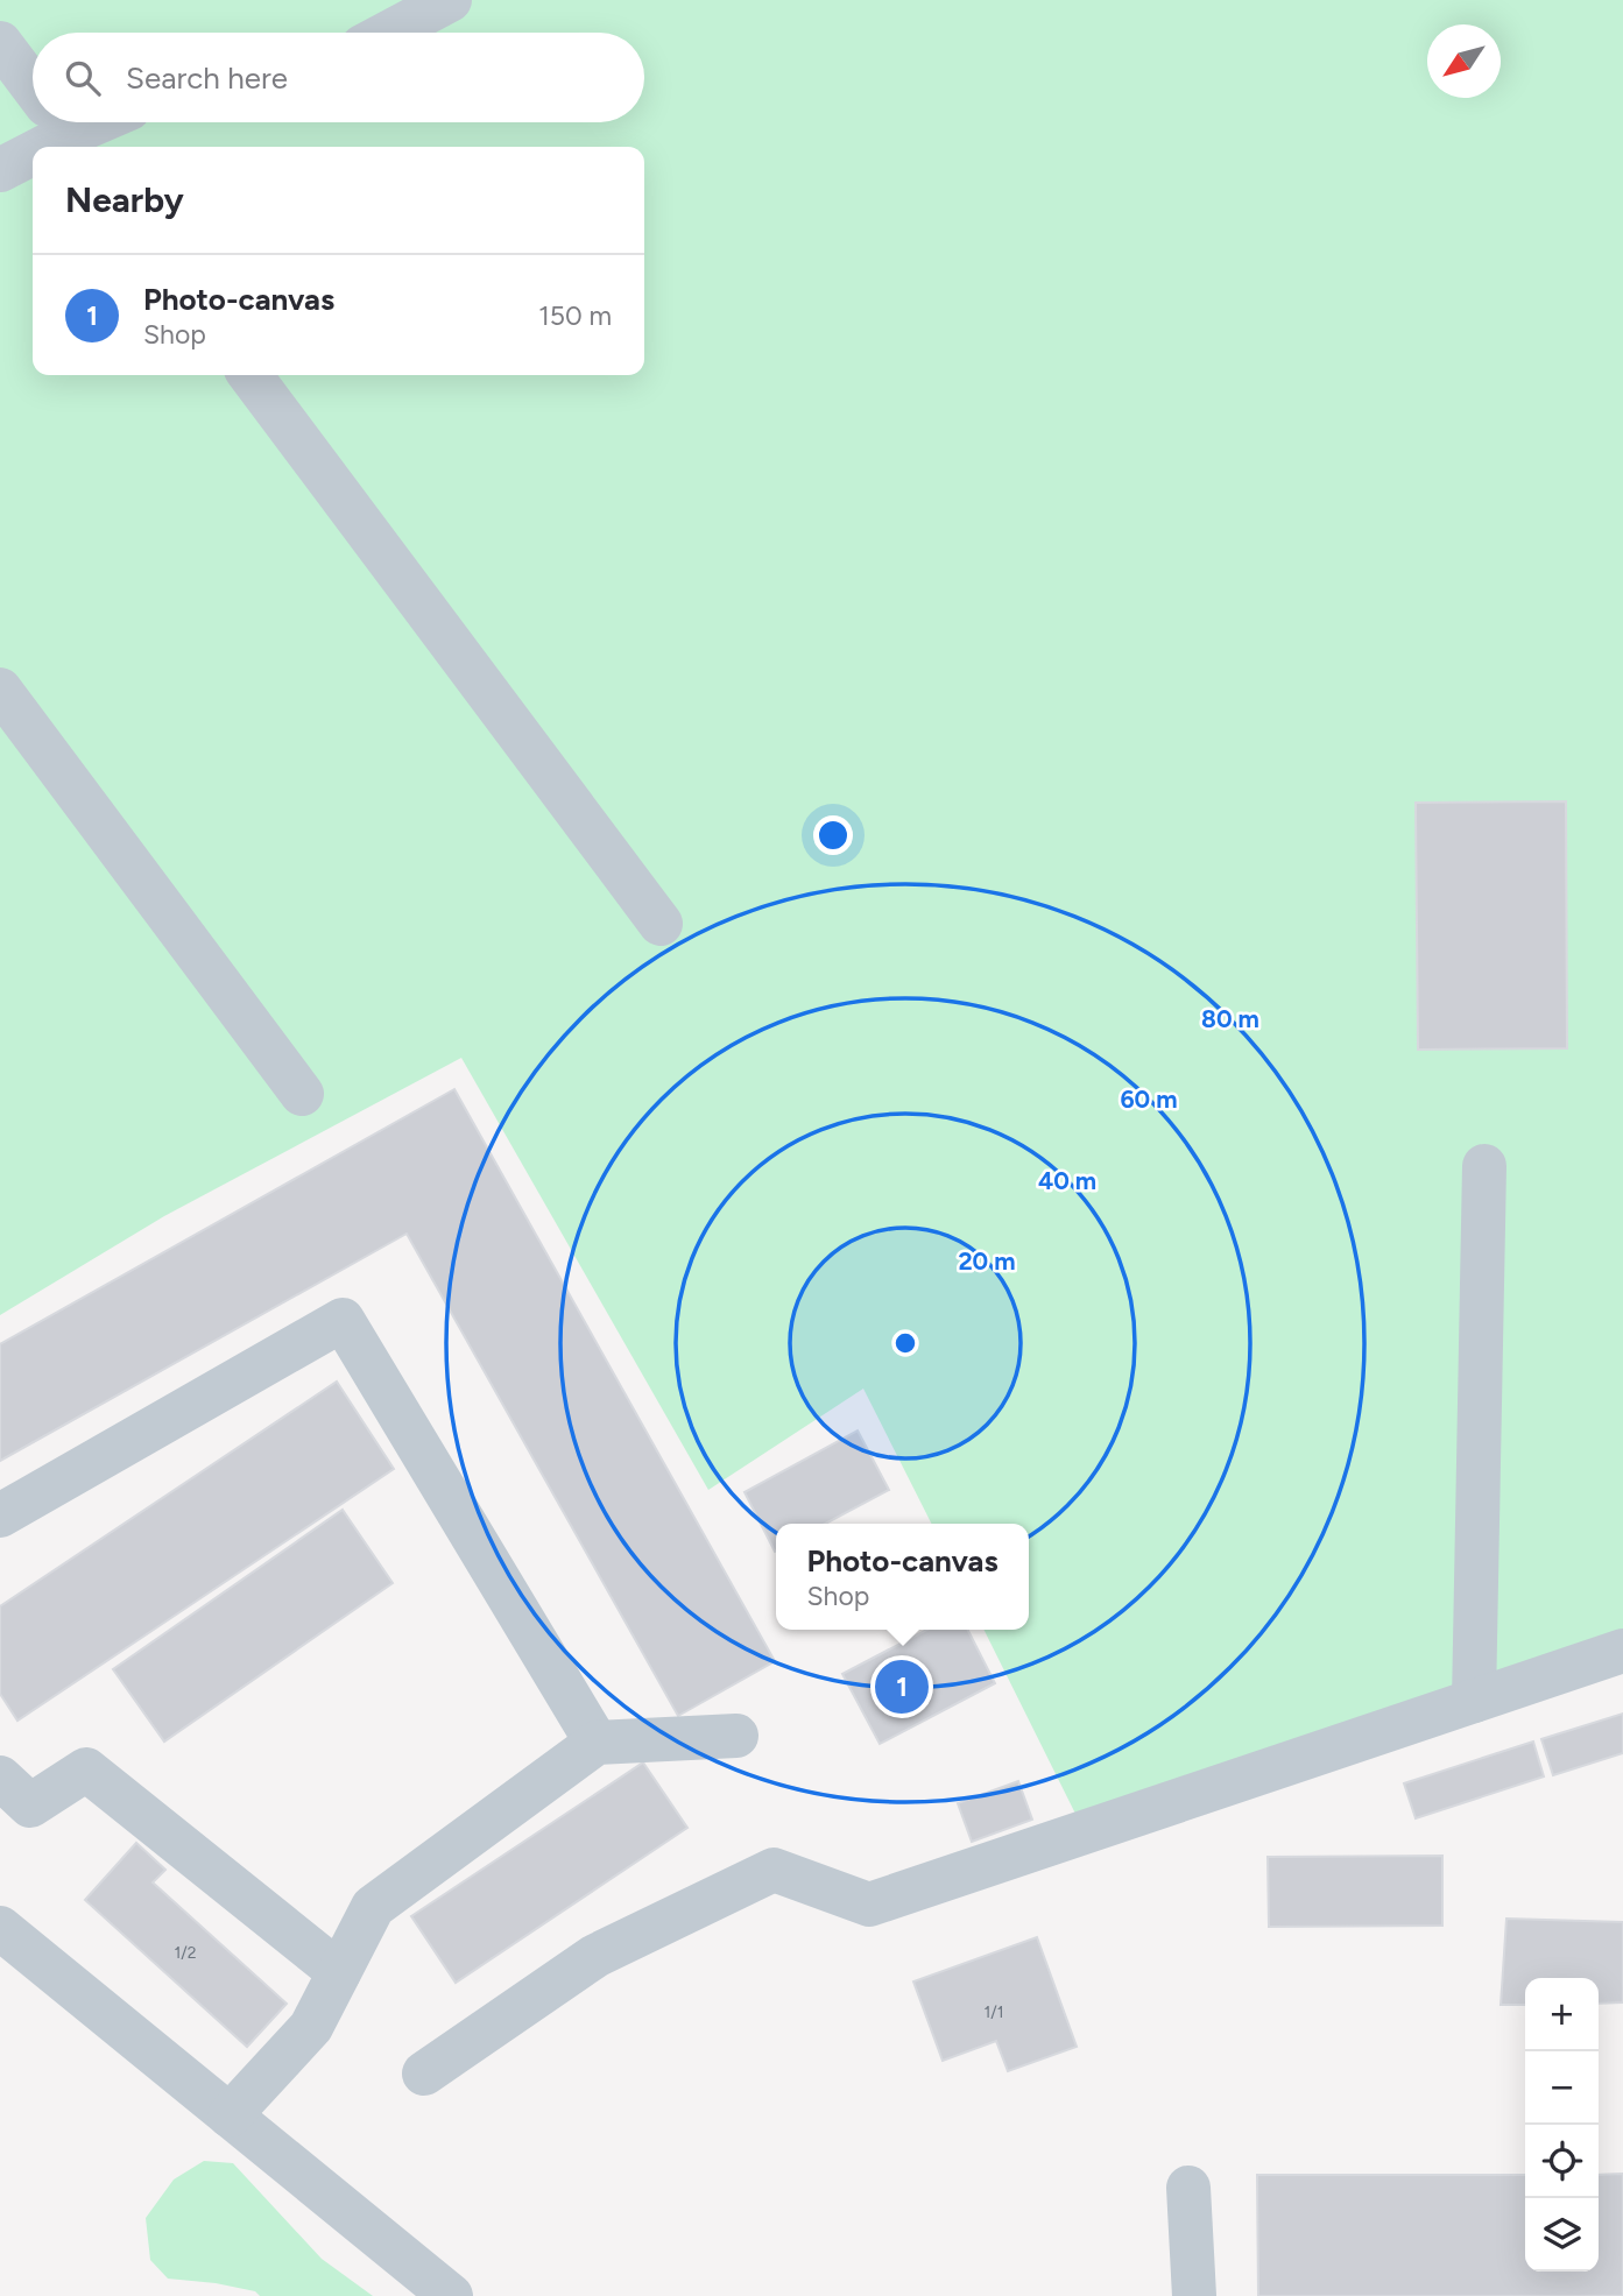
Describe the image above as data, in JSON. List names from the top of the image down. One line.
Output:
{"house_numbers":["1/2","1/1"],"north":"bottom left","page":{"search":"Search here","heading":"Nearby","list":[{"mark":"1","name":"Photo-canvas","note":"Shop","value":"150 m"}],"popup":["Photo-canvas","Shop"],"pins":"1","map_buttons":["+","−"]},"rings":["80 m","60 m","40 m","20 m"]}
